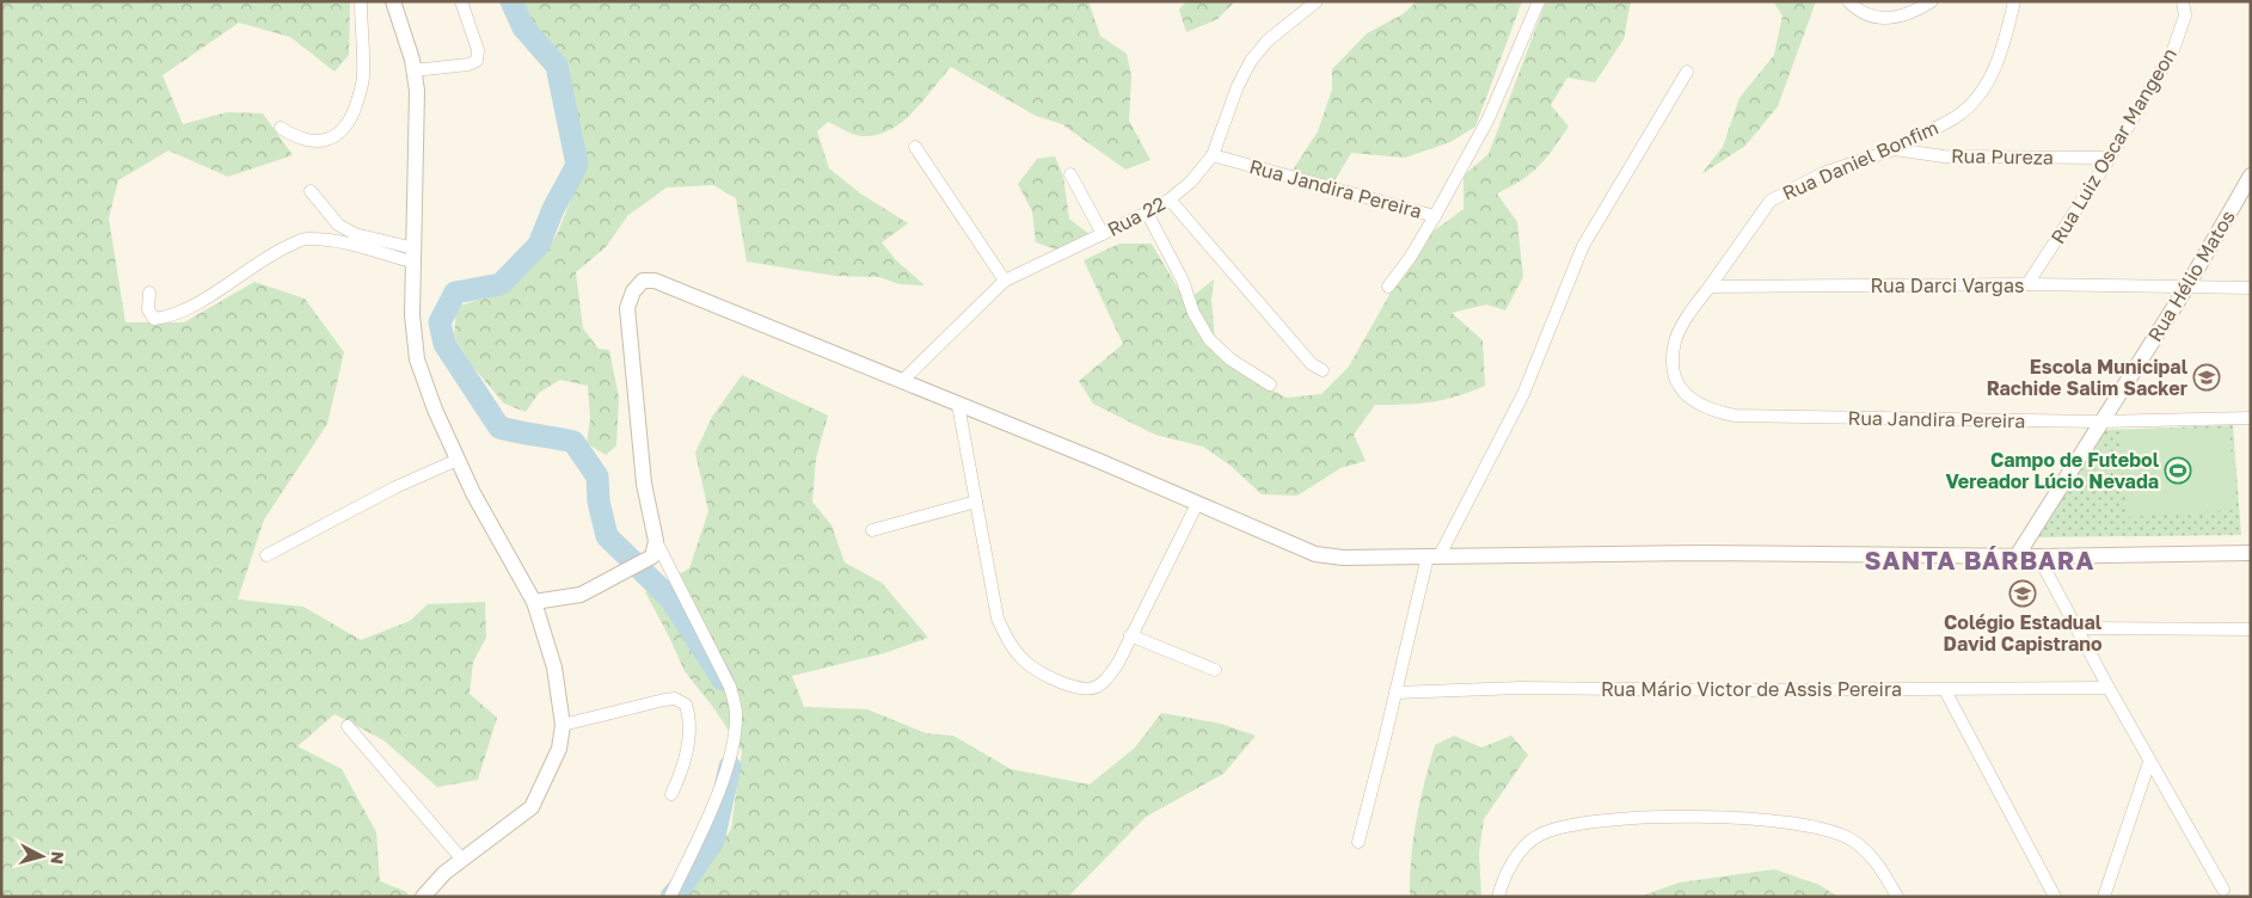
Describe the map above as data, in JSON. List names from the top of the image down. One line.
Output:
{"streets":{"street":["Rua Luiz Oscar Mangeon","Rua Pureza","Rua Daniel Bonfim","Rua Jandira Pereira","Rua 22","Rua Hélio Matos","Rua Darci Vargas","Rua Mário Victor de Assis Pereira"]},"crossings":[["Rua Luiz Oscar Mangeon","Rua Pureza"],["Rua Luiz Oscar Mangeon","Rua Darci Vargas"],["Rua Pureza","Rua Daniel Bonfim"],["Rua Daniel Bonfim","Rua Jandira Pereira"],["Rua Daniel Bonfim","Rua Darci Vargas"],["Rua Jandira Pereira","Rua 22"],["Rua Jandira Pereira","Rua Hélio Matos"],["Rua Jandira Pereira","Rua Darci Vargas"],["Rua Hélio Matos","Rua Darci Vargas"]],"districts":["SANTA BÁRBARA"],"places":{"school or university":["Escola Municipal Rachide Salim Sacker","Colégio Estadual David Capistrano"],"sports":["Campo de Futebol Vereador Lúcio Nevada"]},"north":"right"}
